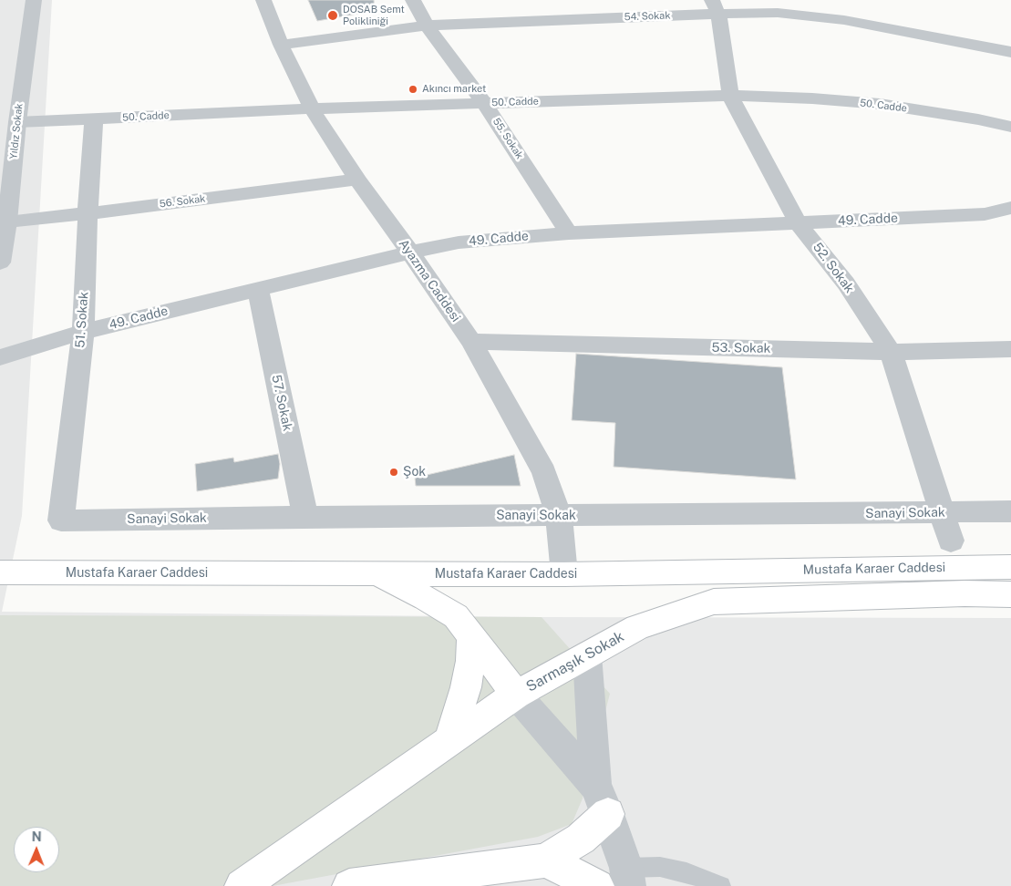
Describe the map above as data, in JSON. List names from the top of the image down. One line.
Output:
{"streets":{"main road":["Mustafa Karaer Caddesi","Sarmaşık Sokak"],"street":["54. Sokak","50. Cadde","Yıldız Sokak","55. Sokak","56. Sokak","49. Cadde","52. Sokak","Ayazma Caddesi","51. Sokak","53. Sokak","57. Sokak","Sanayi Sokak"]},"crossings":[["54. Sokak","55. Sokak"],["54. Sokak","52. Sokak"],["54. Sokak","Ayazma Caddesi"],["50. Cadde","Yıldız Sokak"],["50. Cadde","55. Sokak"],["50. Cadde","52. Sokak"],["50. Cadde","Ayazma Caddesi"],["50. Cadde","51. Sokak"],["Yıldız Sokak","56. Sokak"],["55. Sokak","49. Cadde"],["56. Sokak","Ayazma Caddesi"],["56. Sokak","51. Sokak"],["49. Cadde","52. Sokak"],["49. Cadde","Ayazma Caddesi"],["49. Cadde","51. Sokak"],["49. Cadde","57. Sokak"],["52. Sokak","53. Sokak"],["52. Sokak","Sanayi Sokak"],["Ayazma Caddesi","53. Sokak"],["Ayazma Caddesi","Sanayi Sokak"],["Ayazma Caddesi","Mustafa Karaer Caddesi"],["51. Sokak","Sanayi Sokak"],["57. Sokak","Sanayi Sokak"]],"places":["DOSAB Semt Polikliniği","Akıncı market","Şok"],"north":"top"}
